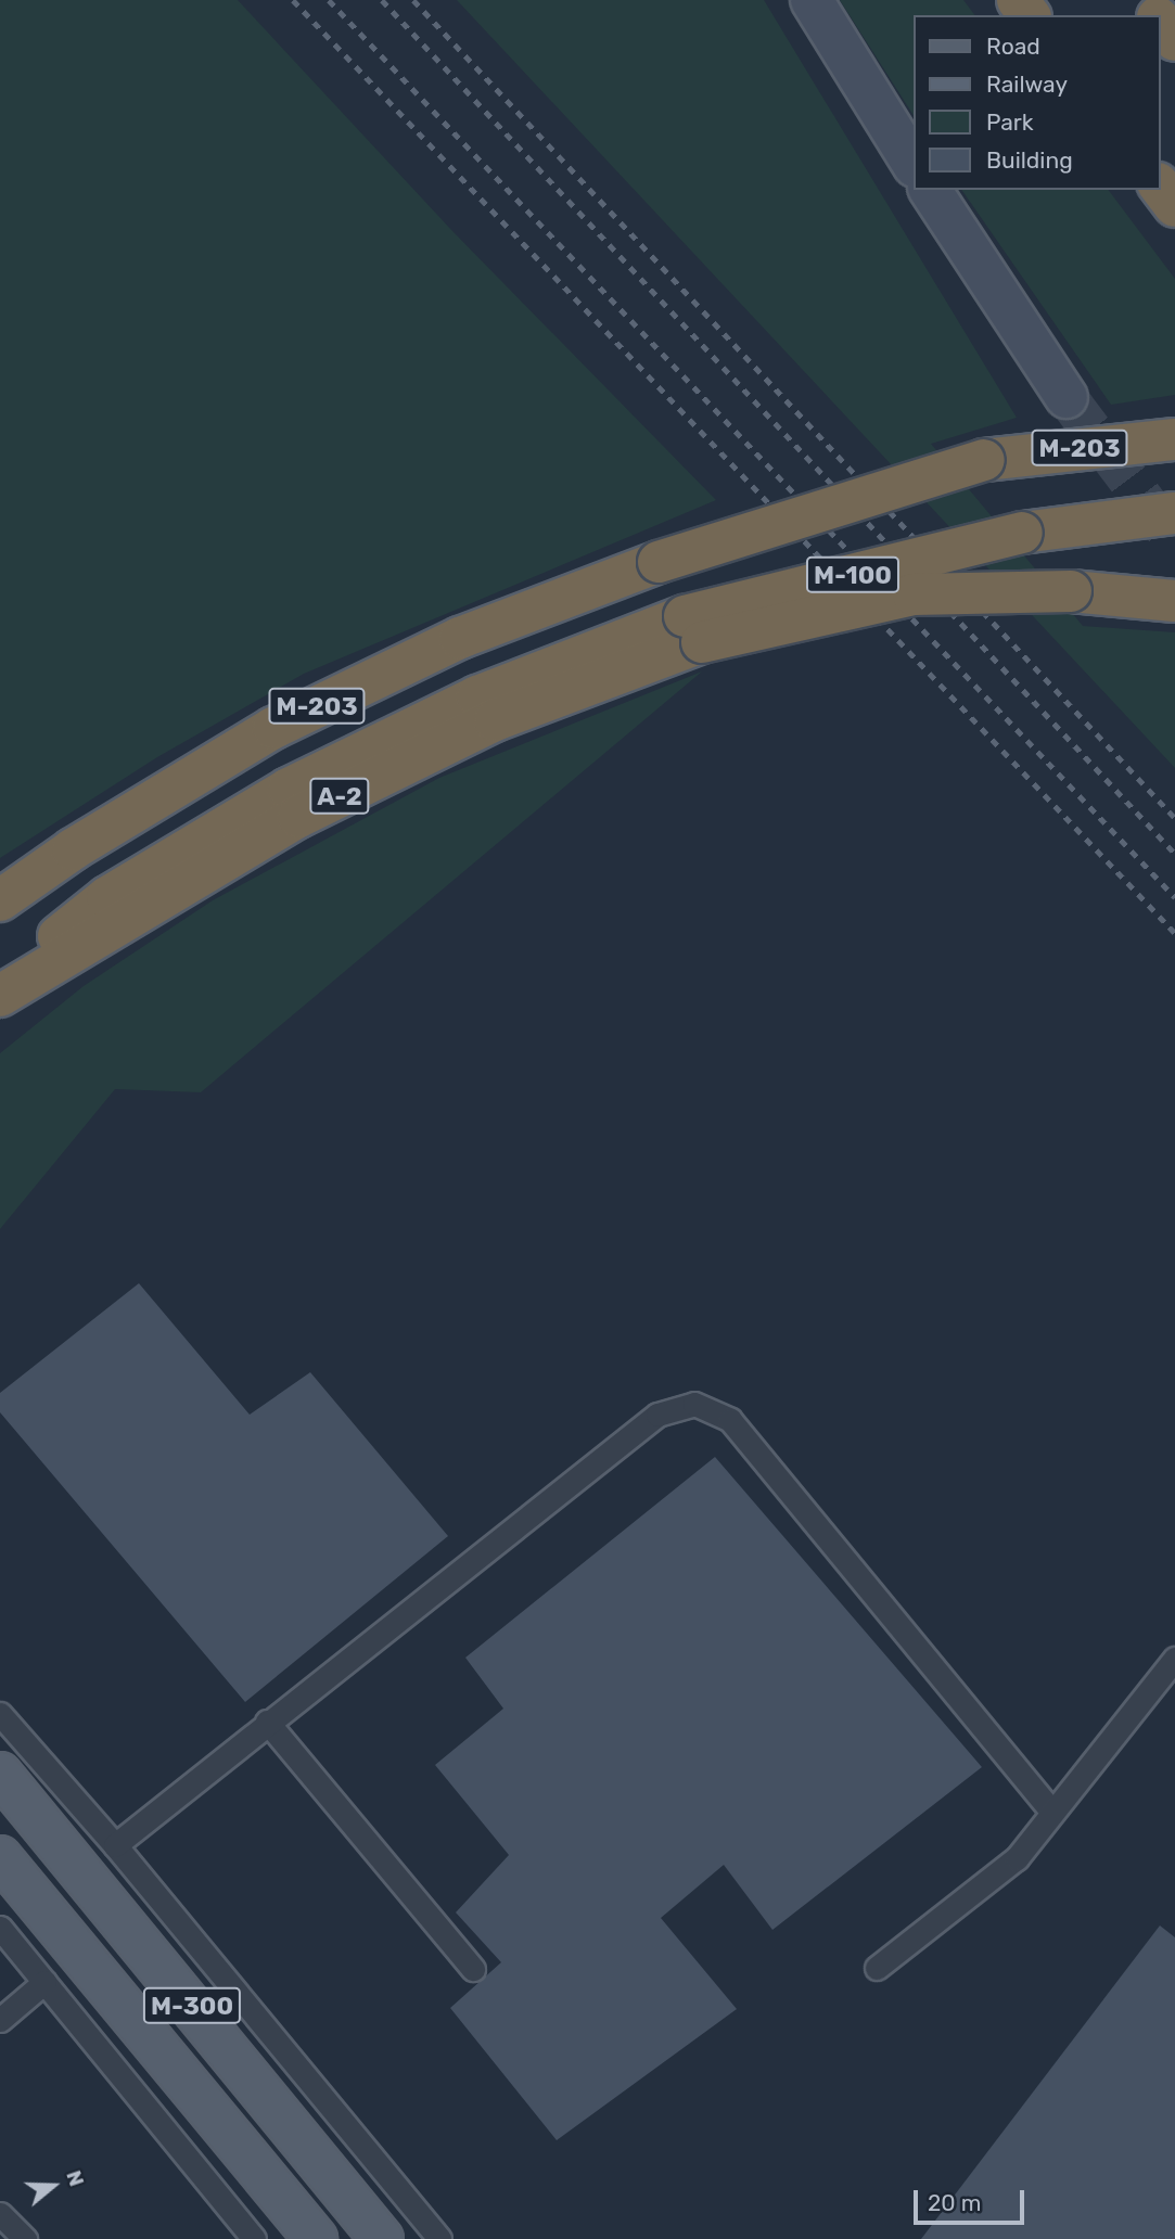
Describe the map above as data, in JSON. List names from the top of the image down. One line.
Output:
{"streets":{"highway":["M-203","M-100","A-2"],"main road":["M-300"]},"crossings":[["M-203","M-100"],["M-203","A-2"],["M-100","A-2"]],"legend":["Road","Railway","Park","Building"],"scale_bar":"20 m","north":"right"}
